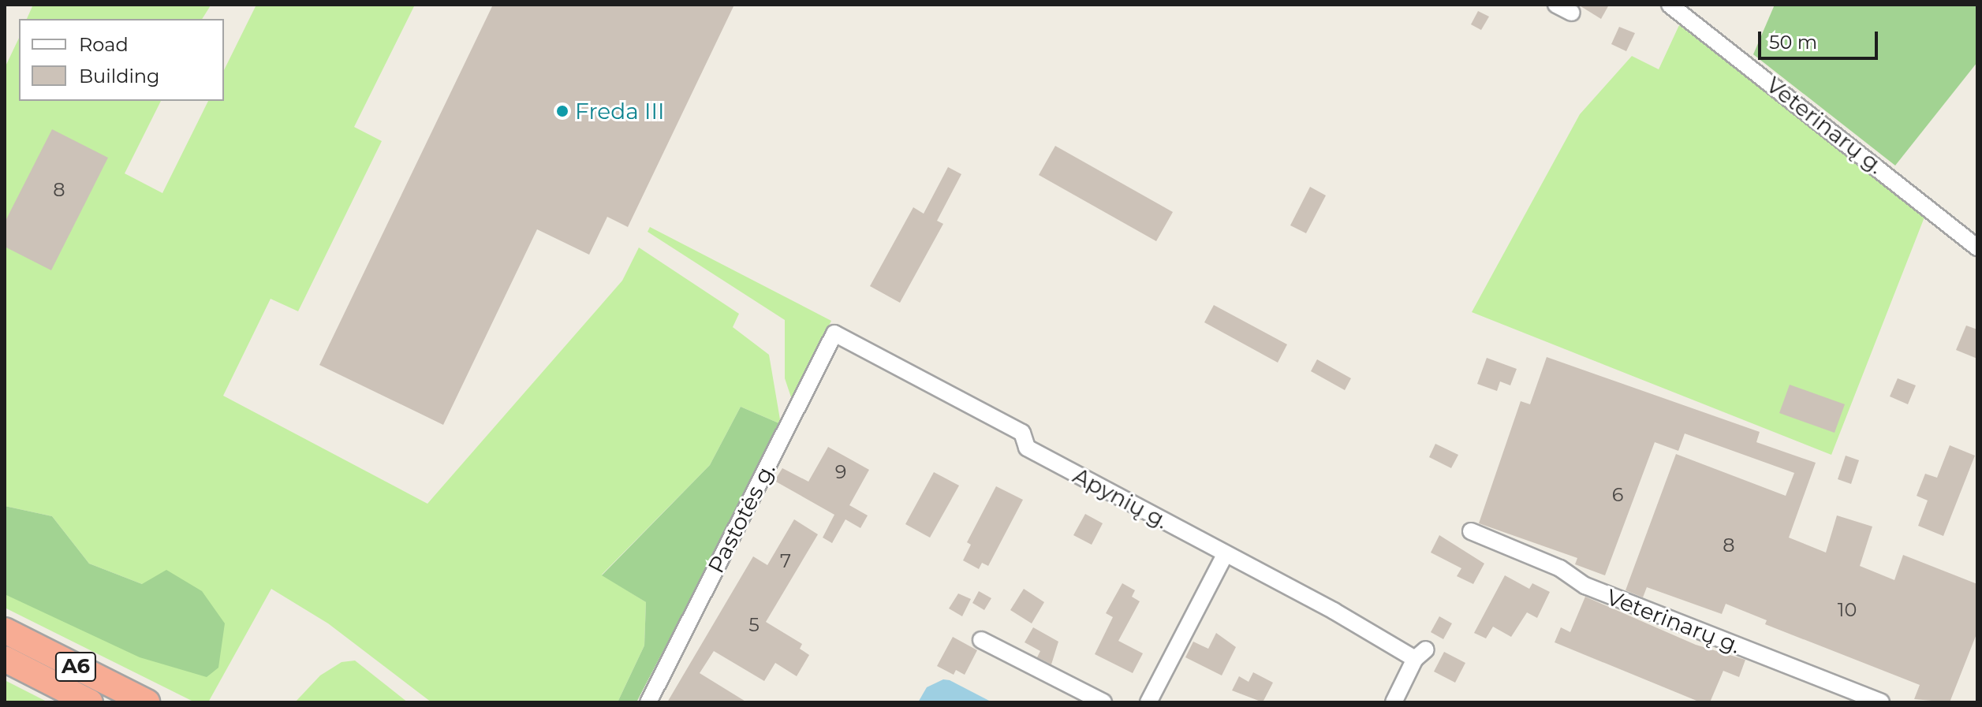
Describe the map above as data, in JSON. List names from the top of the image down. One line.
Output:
{"streets":{"highway":["A6"],"street":["Veterinarų g.","Apynių g.","Pastotės g."]},"crossings":[["Apynių g.","Pastotės g."]],"places":["Freda III"],"house_numbers":["8","9","6","8","7","10","5"],"legend":["Road","Building"],"scale_bar":"50 m"}
